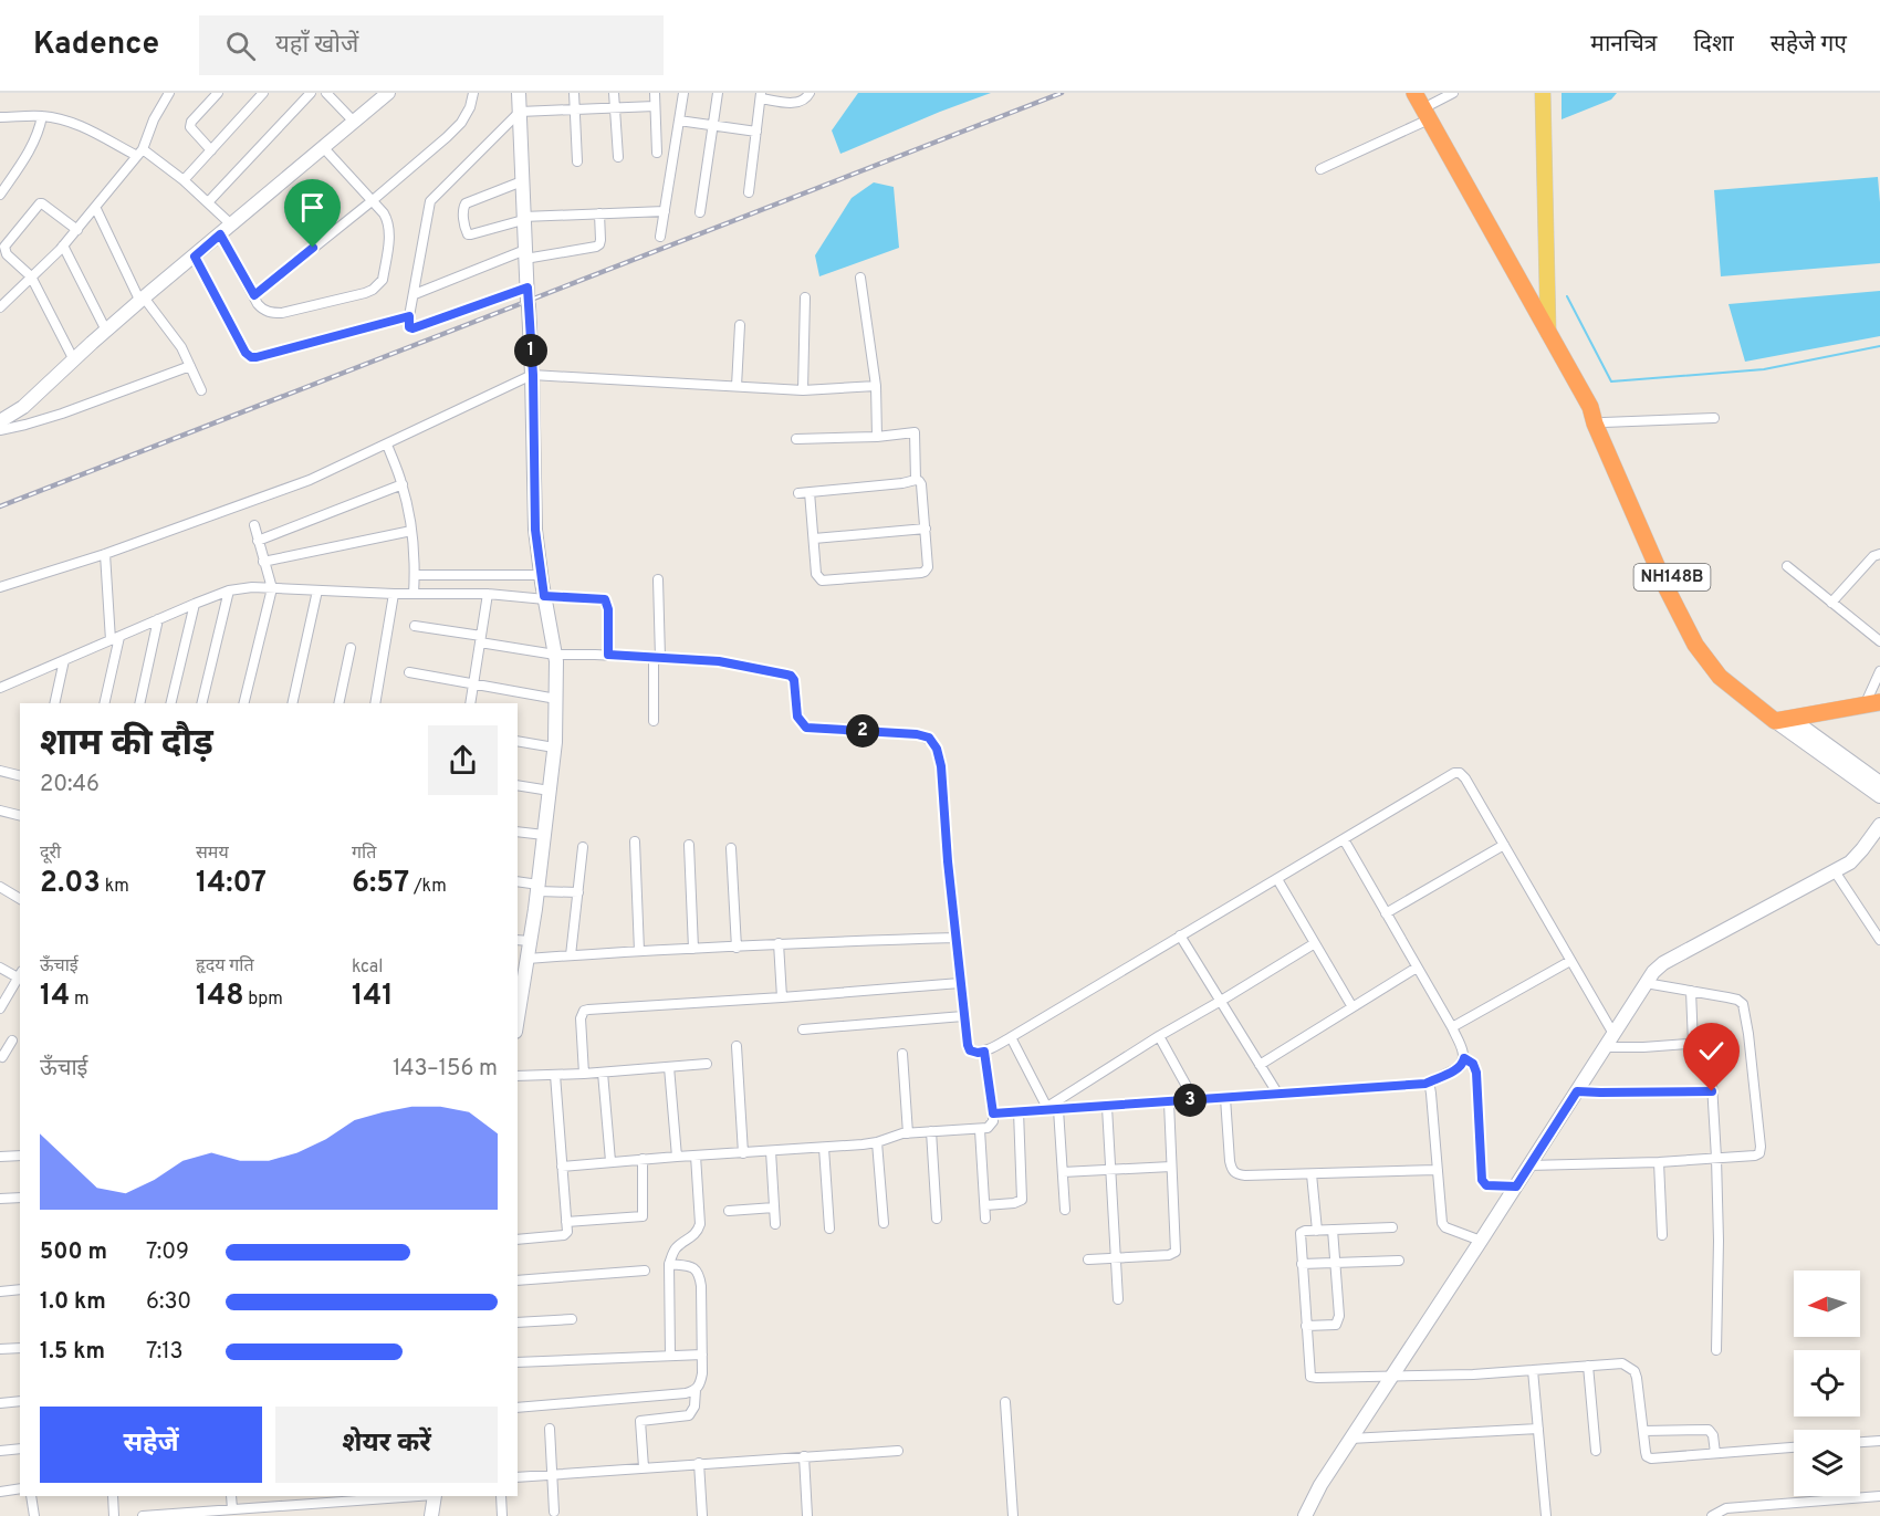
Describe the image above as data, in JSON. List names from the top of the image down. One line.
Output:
{"streets":{"highway":["NH148B"]},"north":"left","page":{"header":"Kadence","search":"यहाँ खोजें","nav":["मानचित्र","दिशा","सहेजे गए"],"pins":["1","2","3"],"heading":["शाम की दौड़","20:46"],"stats":[["दूरी","2.03 km"],["समय","14:07"],["गति","6:57 /km"],["ऊँचाई","14 m"],["हृदय गति","148 bpm"],["kcal","141"]],"chart":["ऊँचाई","143–156 m"],"list":[{"name":"500 m","note":"7:09"},{"name":"1.0 km","note":"6:30"},{"name":"1.5 km","note":"7:13"}],"buttons":["सहेजें","शेयर करें"]}}
